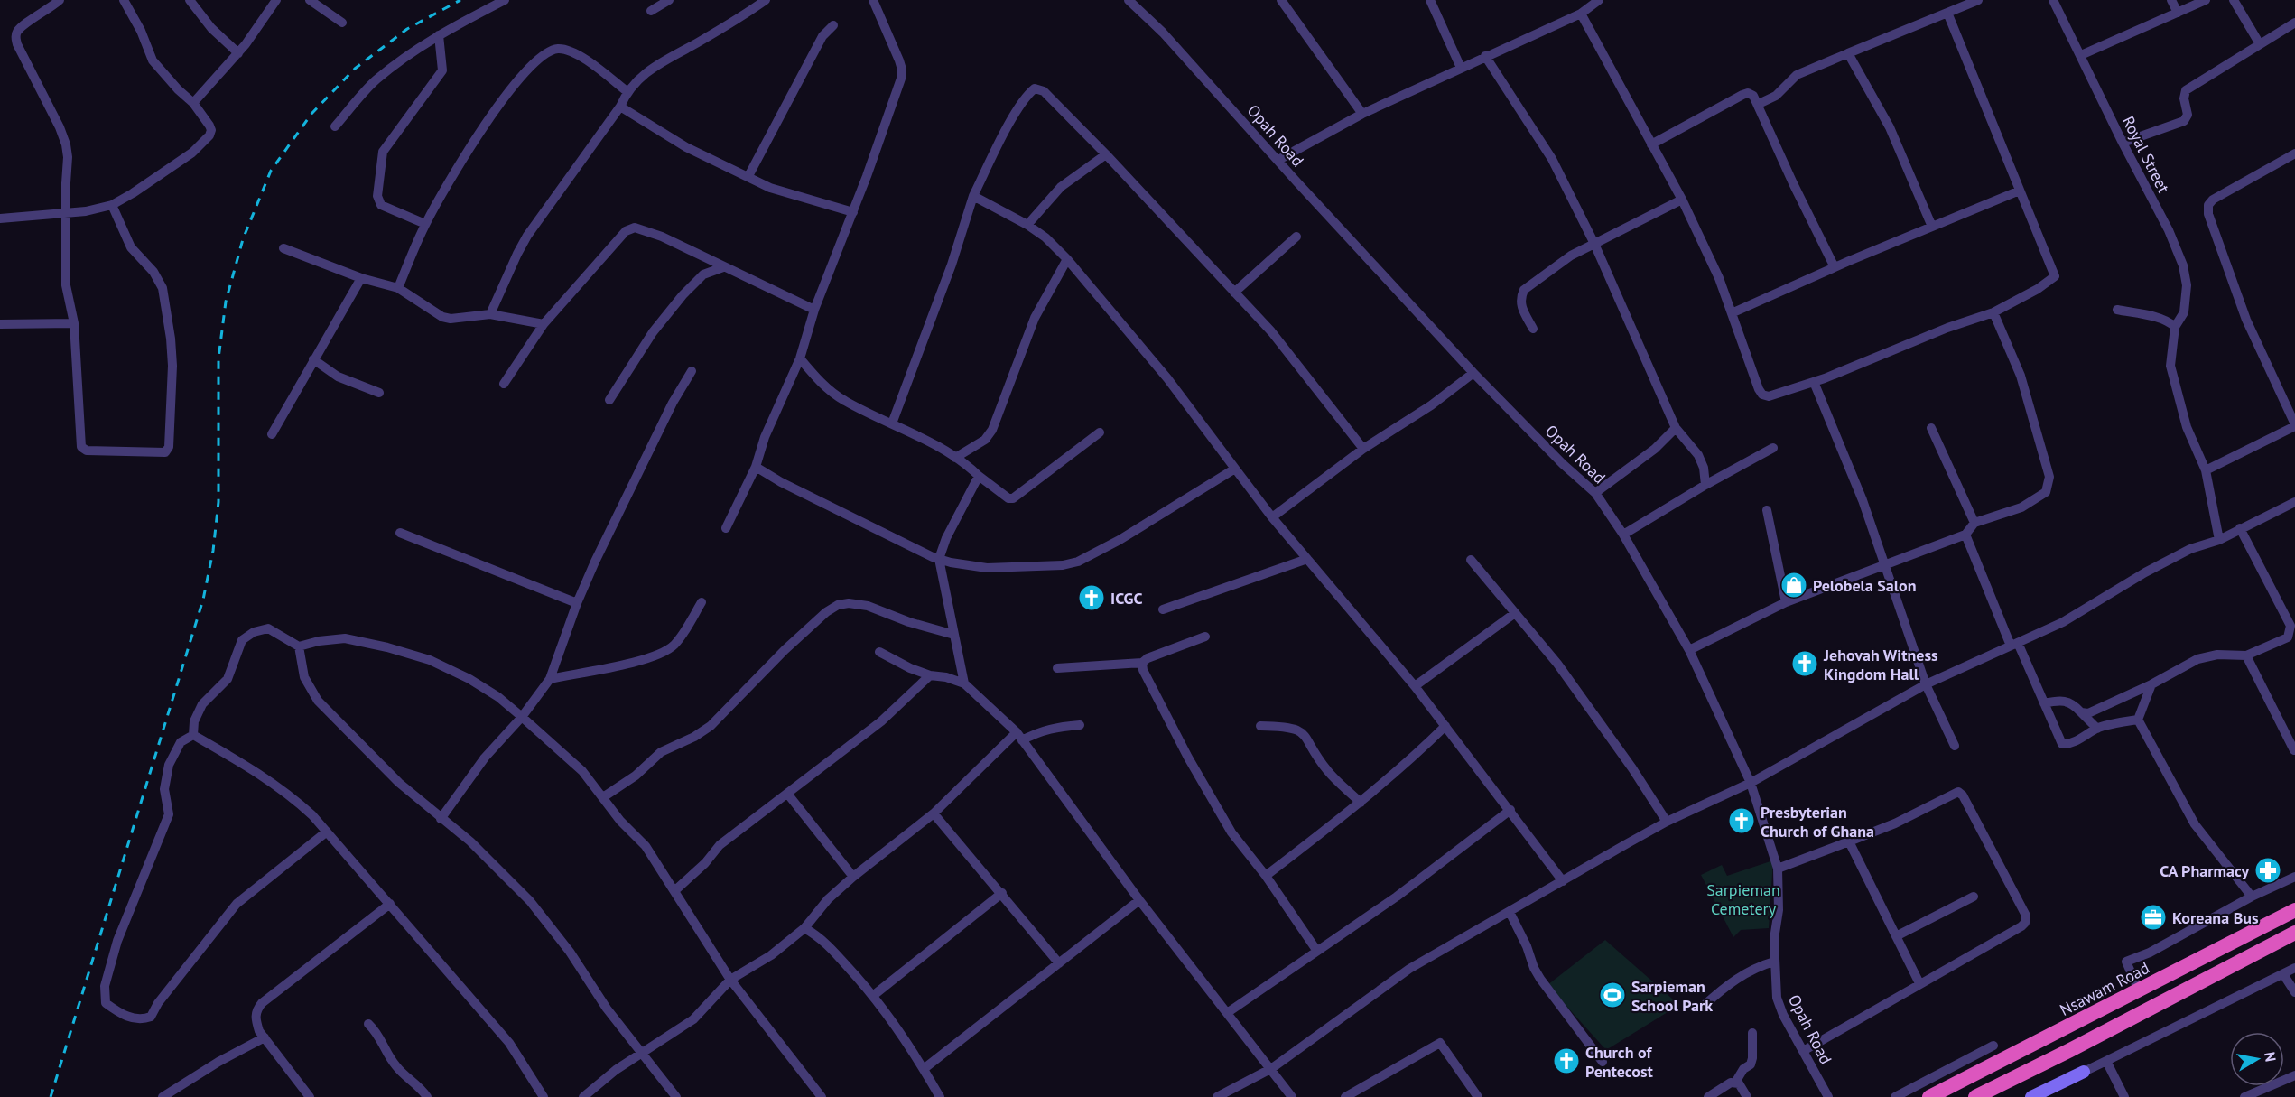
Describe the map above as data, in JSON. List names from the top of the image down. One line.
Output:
{"streets":{"highway":["Nsawam Road"],"street":["Opah Road","Royal Street"]},"parks":["Sarpieman Cemetery"],"places":{"shop":["Pelobela Salon"],"church":["ICGC","Jehovah Witness Kingdom Hall","Presbyterian Church of Ghana","Church of Pentecost"],"pharmacy":["CA Pharmacy"],"office":["Koreana Bus"],"sports":["Sarpieman School Park"]},"north":"right"}
